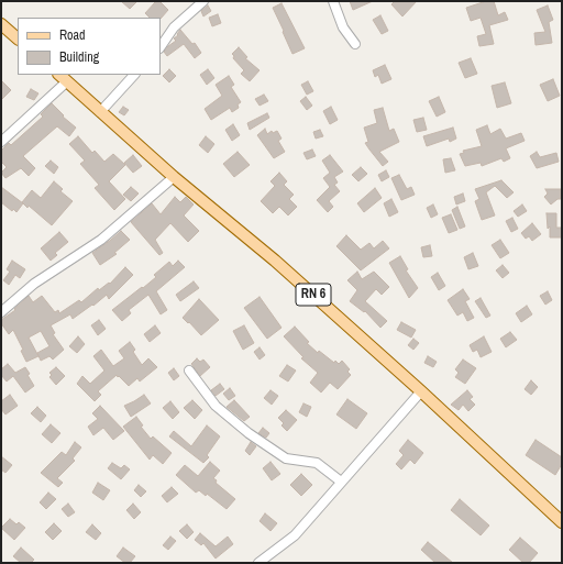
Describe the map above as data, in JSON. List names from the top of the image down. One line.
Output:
{"streets":{"main road":["RN 6"]},"legend":["Road","Building"]}
